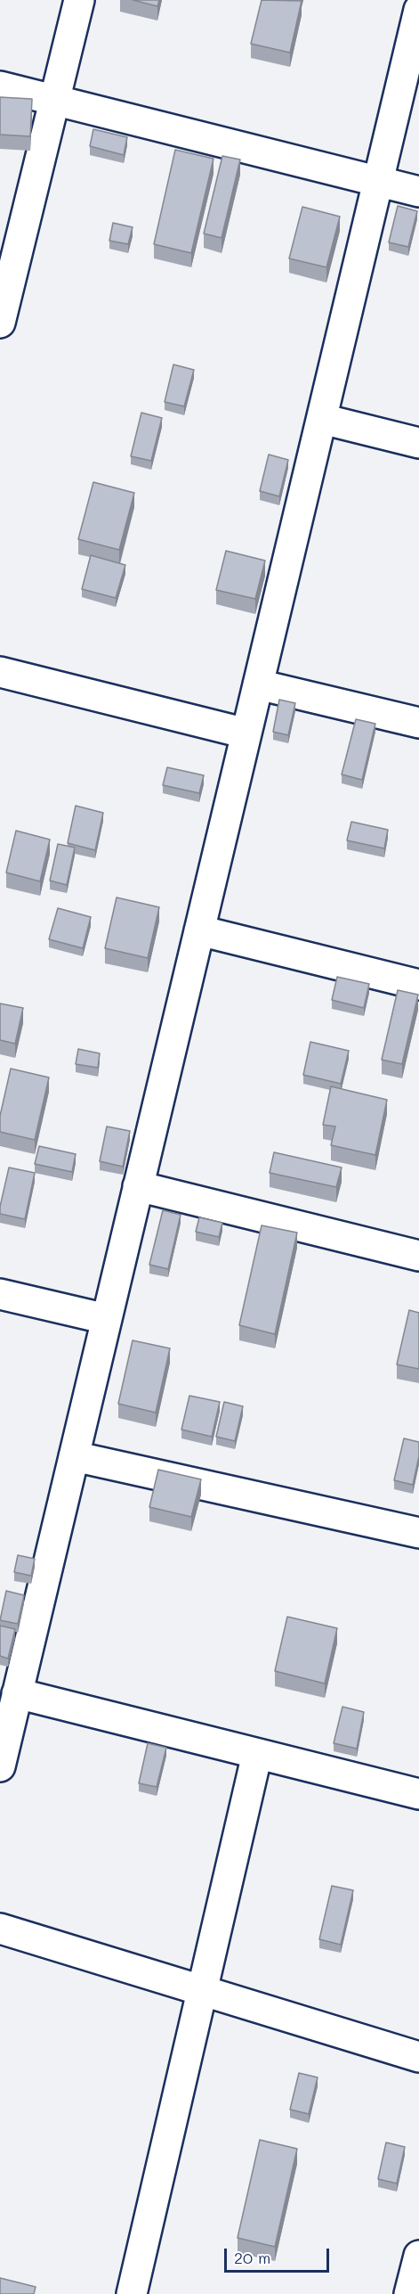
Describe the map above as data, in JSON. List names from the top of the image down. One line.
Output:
{"scale_bar":"20 m"}
